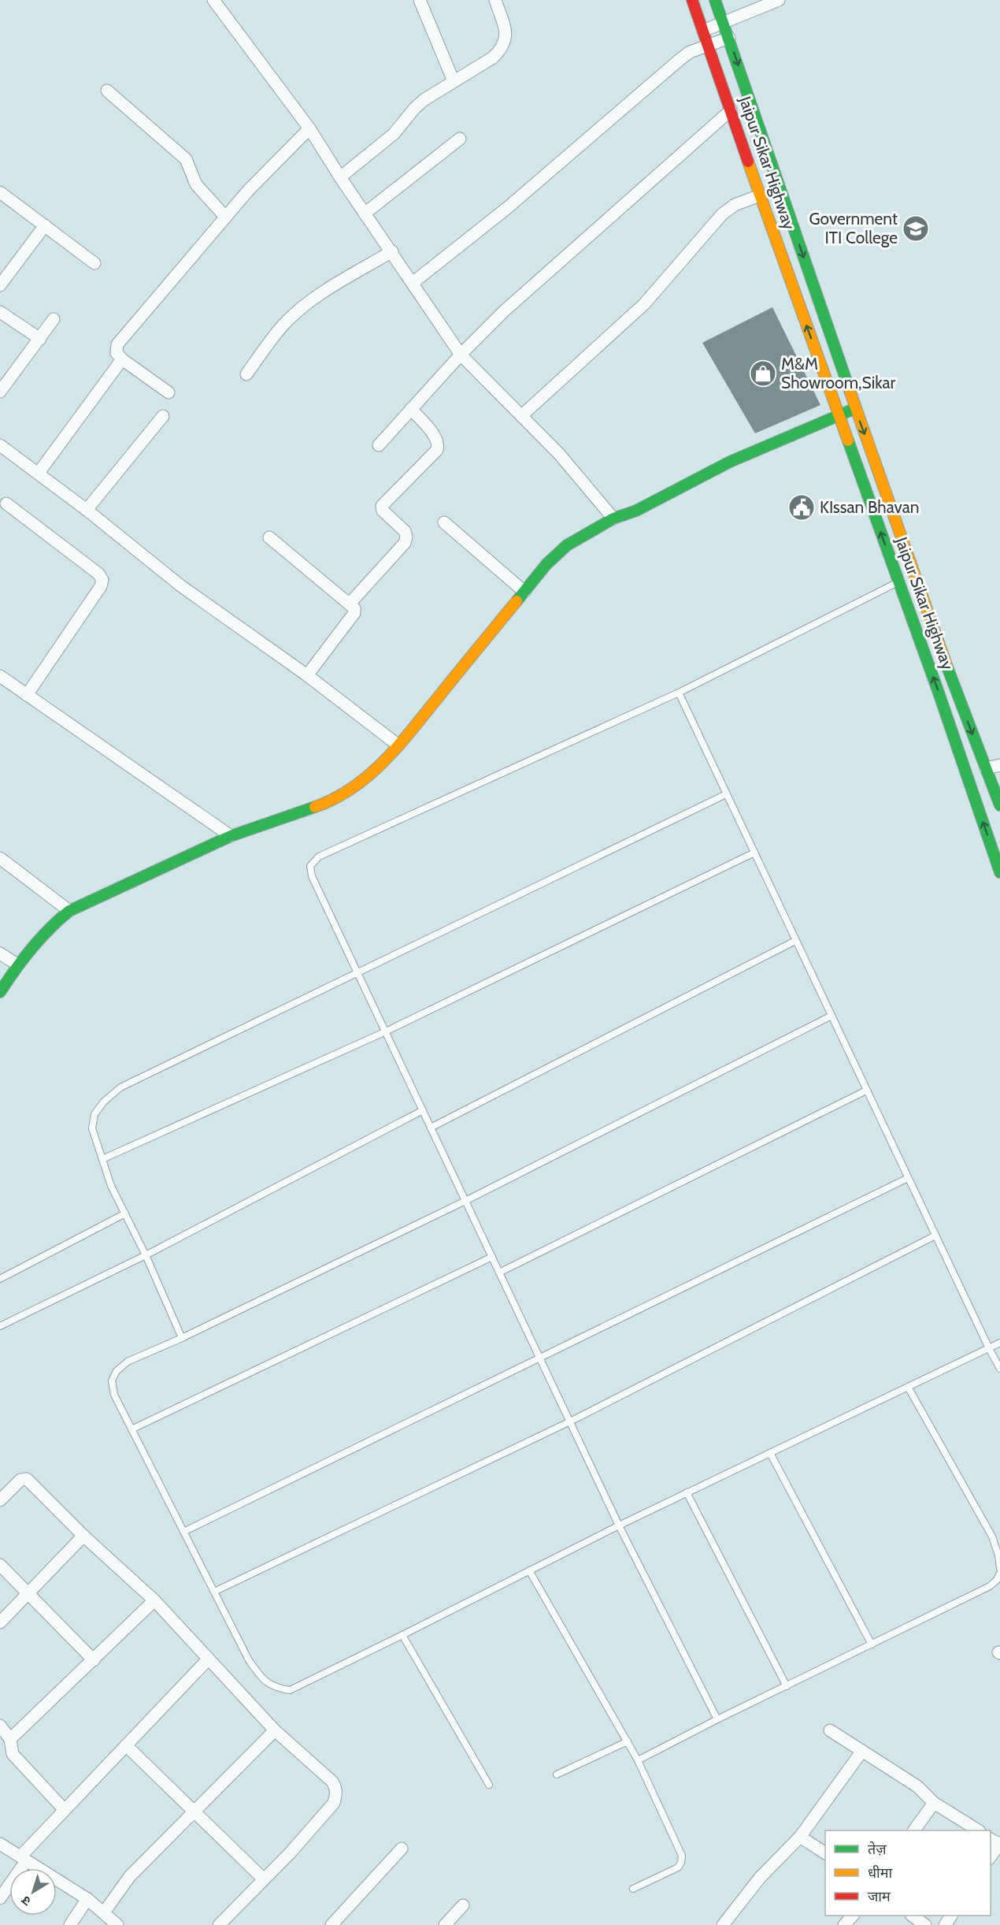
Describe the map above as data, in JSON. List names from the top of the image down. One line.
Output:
{"streets":{"main road":["Jaipur Sikar Highway"]},"places":{"school or university":["Government ITI College"],"shop":["M&M Showroom,Sikar"],"public building":["KIssan Bhavan"]},"legend":["तेज़","धीमा","जाम"],"north":"bottom left"}
